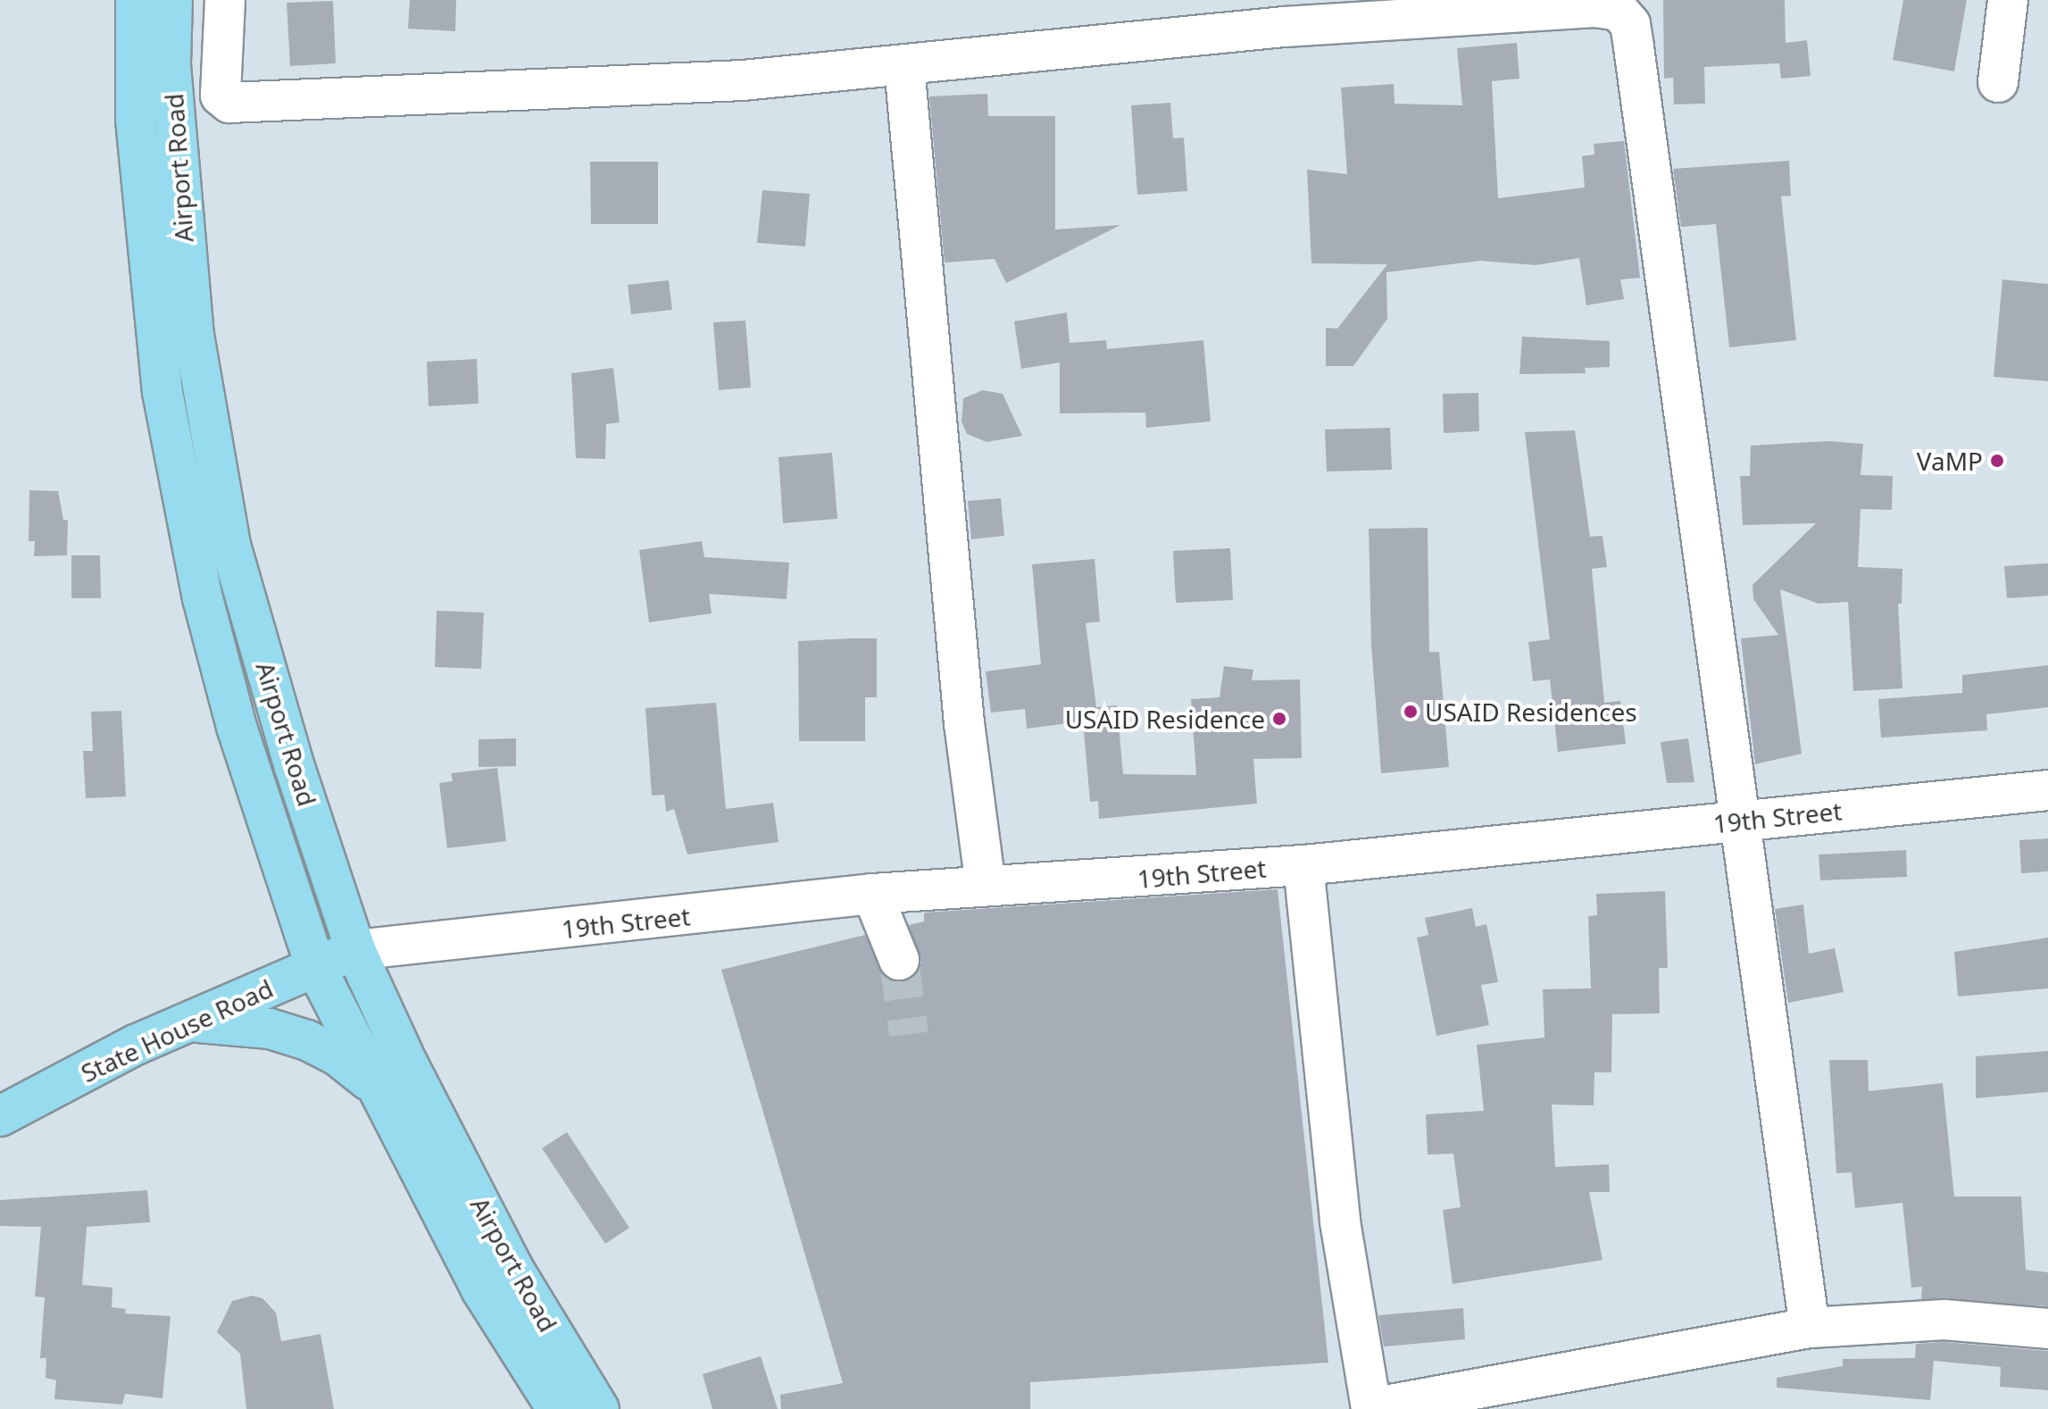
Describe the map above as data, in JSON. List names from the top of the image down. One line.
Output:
{"streets":{"main road":["Airport Road","State House Road"],"street":["19th Street"]},"crossings":[["Airport Road","19th Street"],["Airport Road","State House Road"],["19th Street","State House Road"]],"places":["VaMP","USAID Residences","USAID Residence"]}
